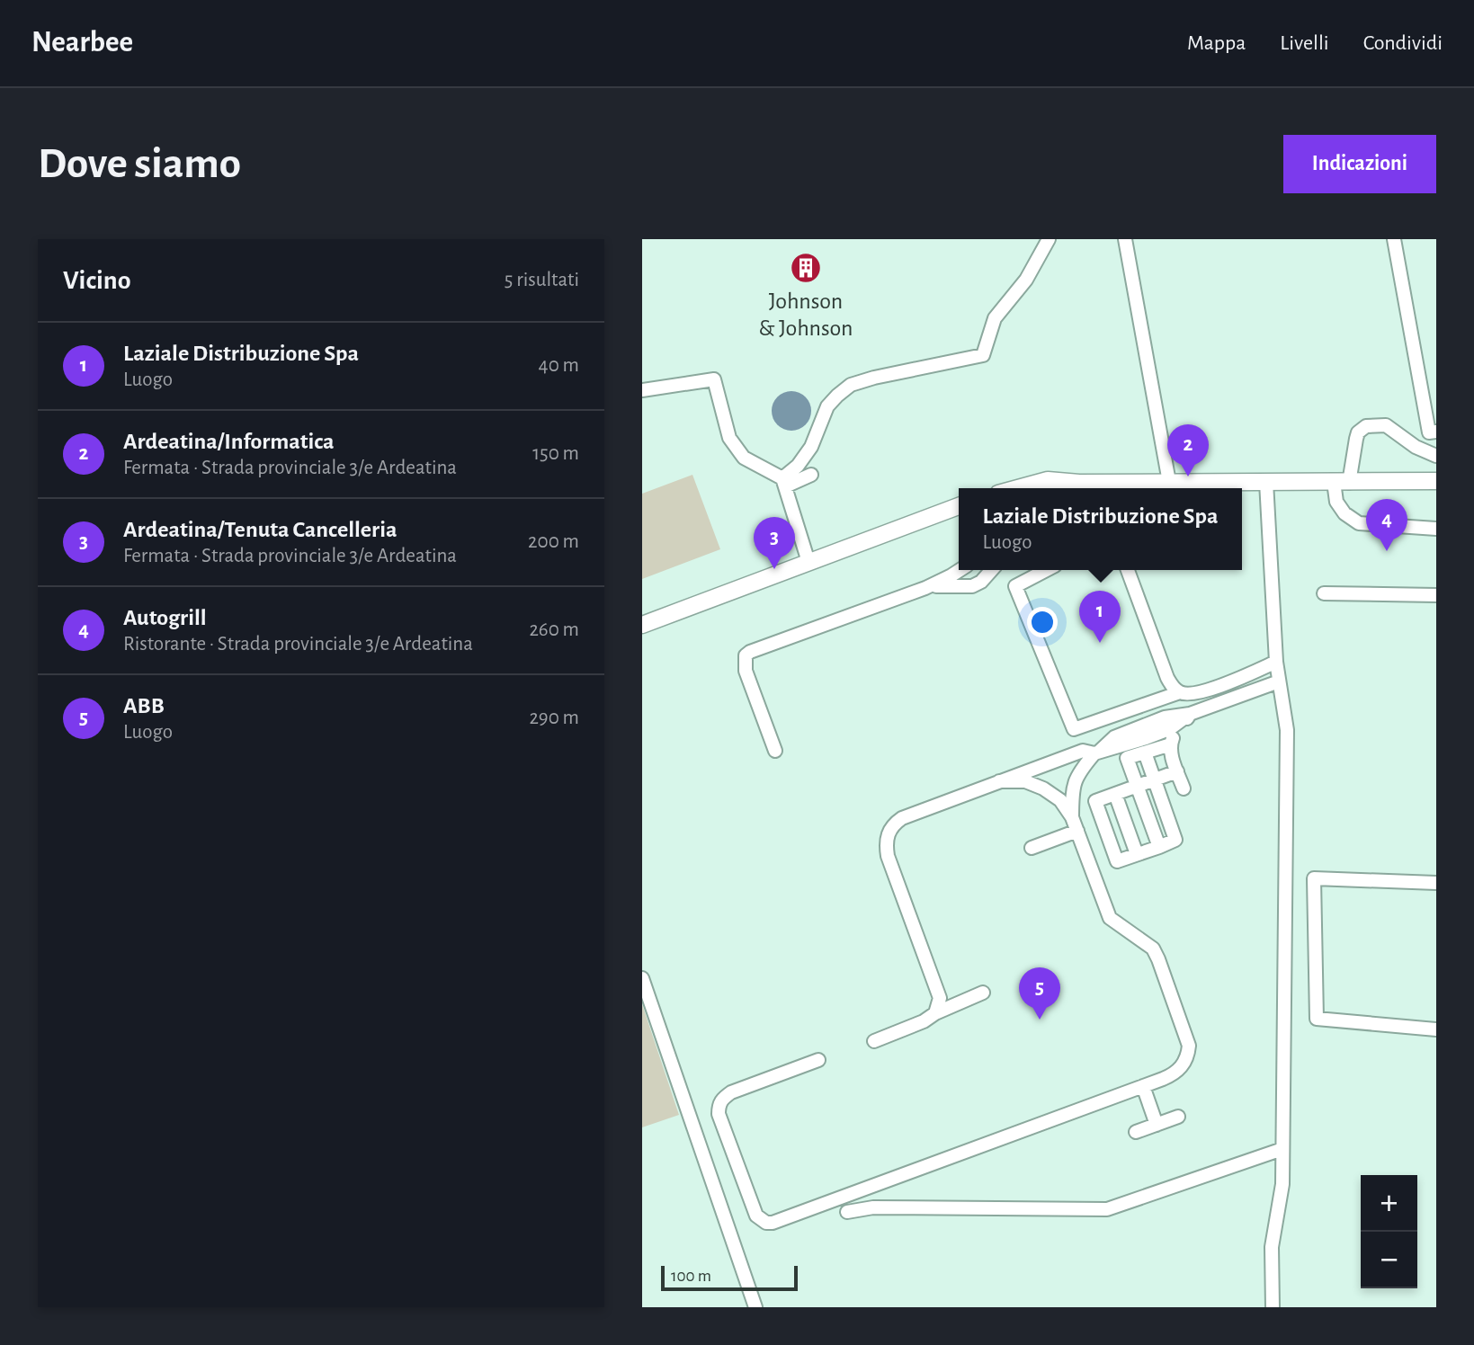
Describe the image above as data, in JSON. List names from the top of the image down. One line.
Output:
{"places":{"building":["Johnson & Johnson"]},"scale_bar":"100 m","page":{"header":"Nearbee","nav":["Mappa","Livelli","Condividi"],"buttons":"Indicazioni","title":"Dove siamo","heading":["Vicino","5 risultati"],"list":[{"mark":"1","name":"Laziale Distribuzione Spa","note":"Luogo","value":"40 m"},{"mark":"2","name":"Ardeatina/Informatica","note":"Fermata · Strada provinciale 3/e Ardeatina","value":"150 m"},{"mark":"3","name":"Ardeatina/Tenuta Cancelleria","note":"Fermata · Strada provinciale 3/e Ardeatina","value":"200 m"},{"mark":"4","name":"Autogrill","note":"Ristorante · Strada provinciale 3/e Ardeatina","value":"260 m"},{"mark":"5","name":"ABB","note":"Luogo","value":"290 m"}],"pins":["2","4","3","1","5"],"popup":["Laziale Distribuzione Spa","Luogo"],"map_buttons":["+","−"],"scale":"100 m"}}
